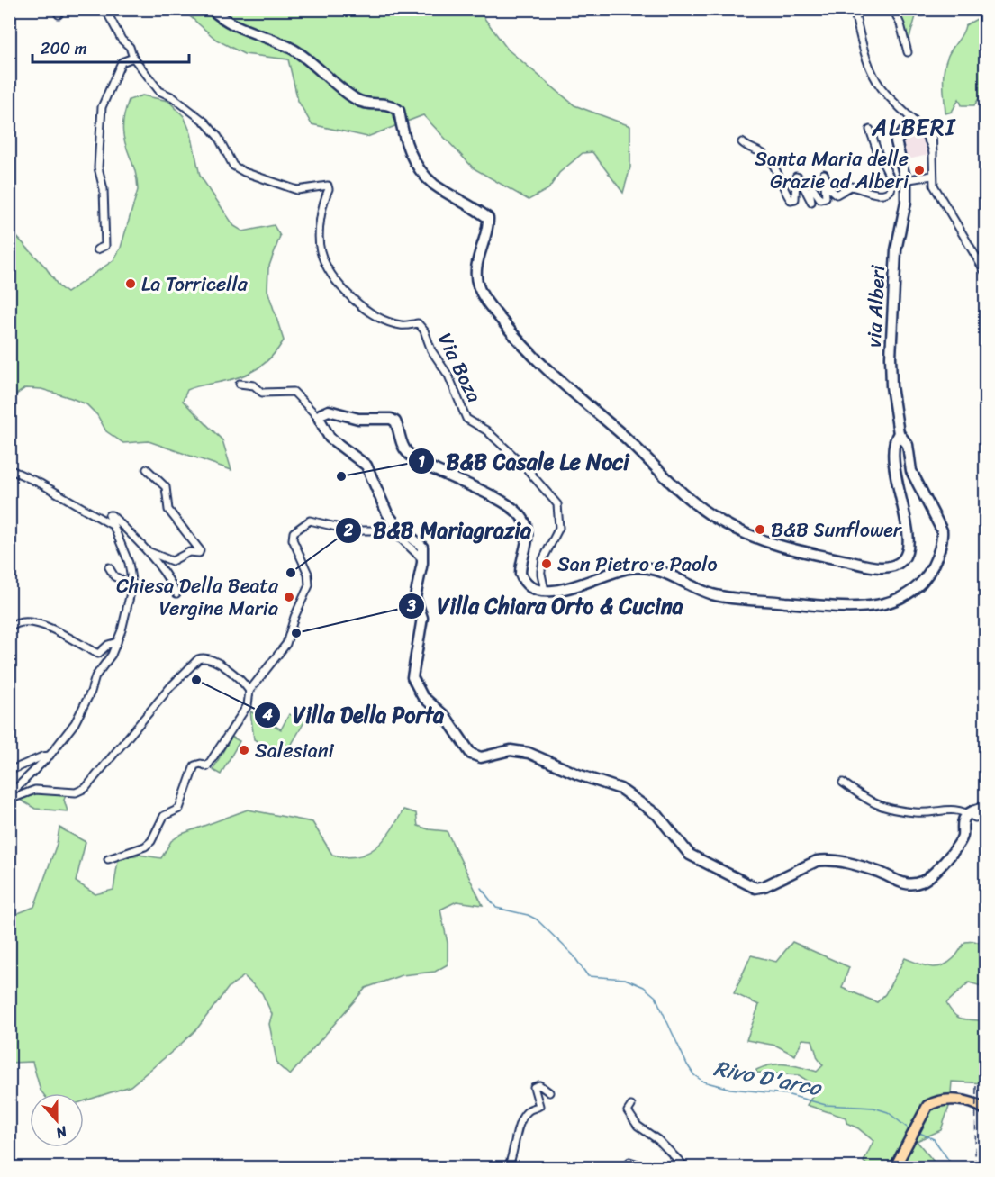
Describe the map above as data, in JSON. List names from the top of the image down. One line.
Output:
{"streets":{"street":["via Alberi","Via Boza"]},"districts":["ALBERI"],"water":["Rivo D'arco"],"places":["Santa Maria delle Grazie ad Alberi","La Torricella","B&B Casale Le Noci","B&B Sunflower","San Pietro e Paolo","B&B Mariagrazia","Chiesa Della Beata Vergine Maria","Villa Chiara Orto & Cucina","Villa Della Porta","Salesiani"],"scale_bar":"200 m","north":"bottom"}
